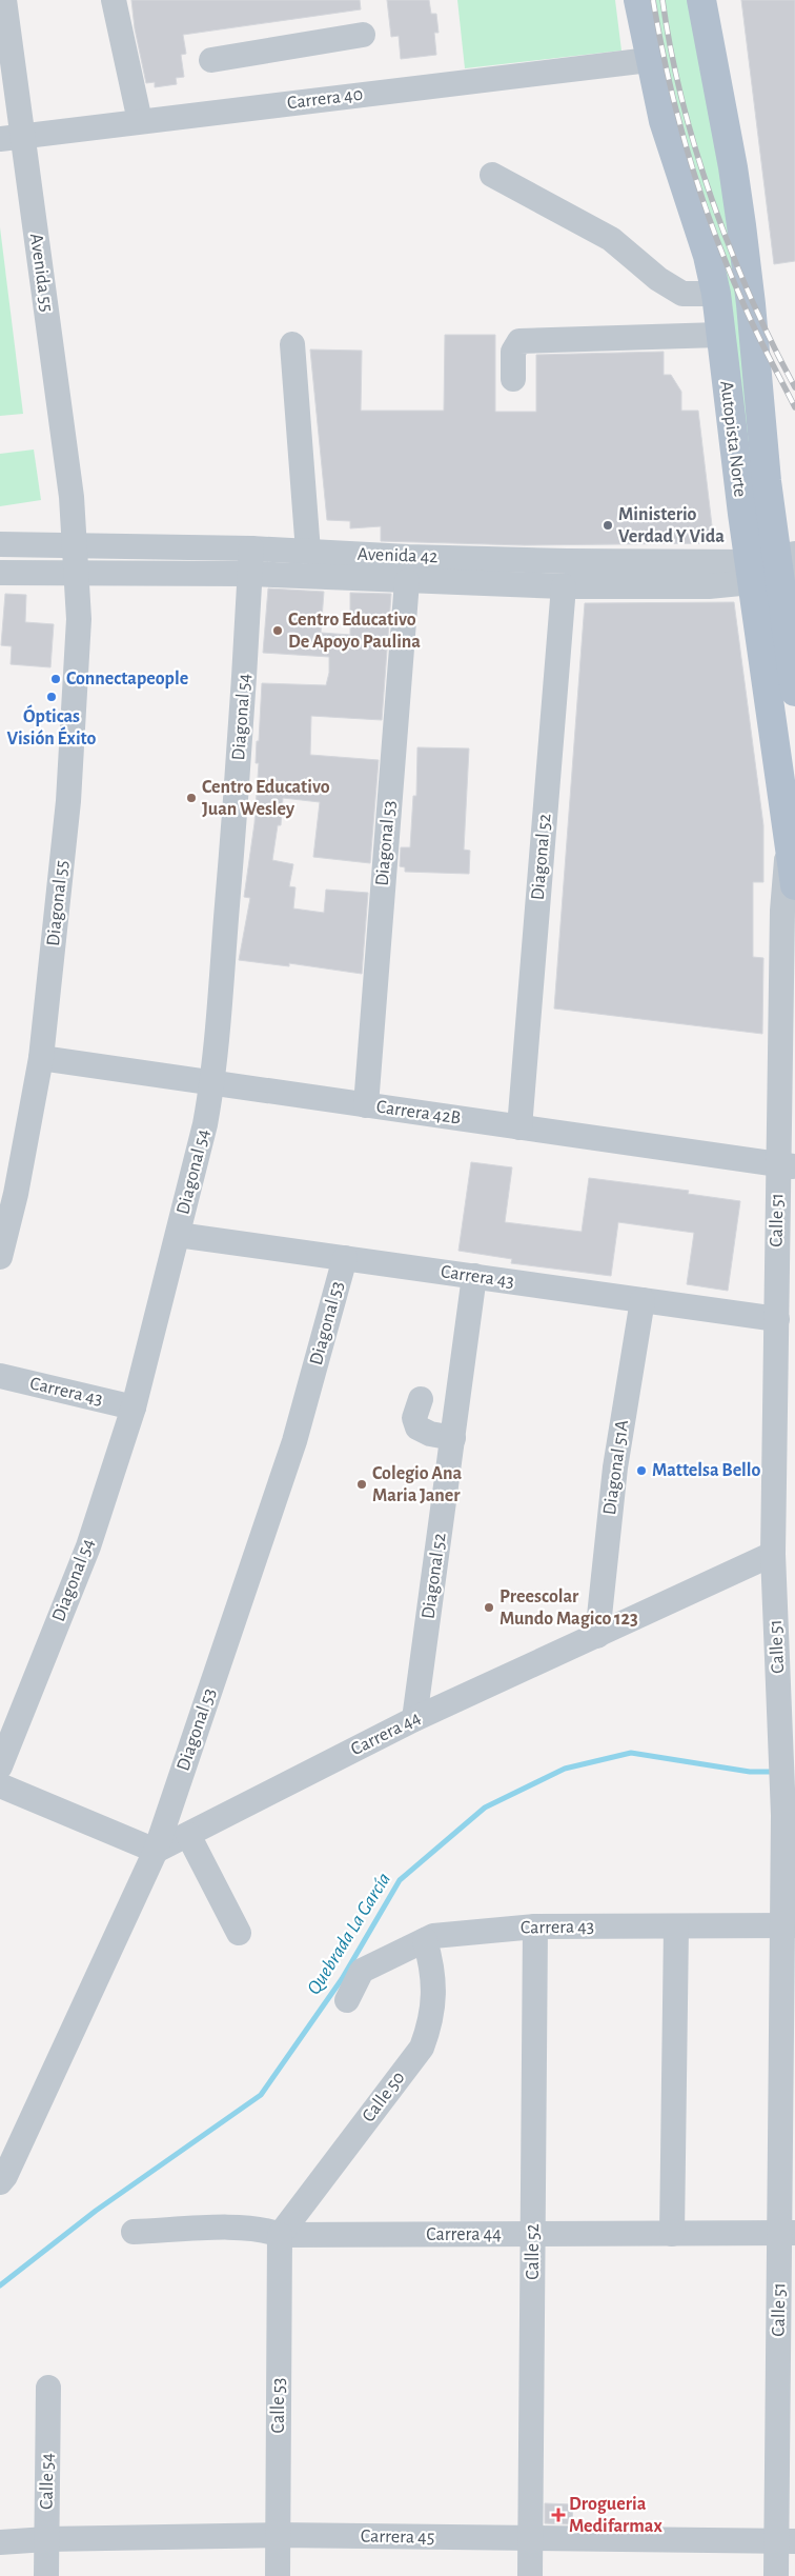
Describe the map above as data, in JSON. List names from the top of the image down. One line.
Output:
{"streets":{"main road":["Autopista Norte"],"street":["Carrera 40","Avenida 55","Avenida 42","Diagonal 54","Diagonal 53","Diagonal 52","Diagonal 55","Carrera 42B","Calle 51","Carrera 43","Diagonal 51A","Carrera 44","Calle 50","Calle 52","Calle 53","Calle 54","Carrera 45"]},"crossings":[["Carrera 40","Avenida 55"],["Carrera 40","Autopista Norte"],["Avenida 55","Avenida 42"],["Avenida 55","Diagonal 55"],["Autopista Norte","Avenida 42"],["Autopista Norte","Calle 51"],["Avenida 42","Diagonal 54"],["Avenida 42","Diagonal 53"],["Avenida 42","Diagonal 52"],["Avenida 42","Diagonal 55"],["Diagonal 54","Carrera 42B"],["Diagonal 54","Carrera 43"],["Diagonal 53","Carrera 42B"],["Diagonal 53","Carrera 43"],["Diagonal 53","Carrera 44"],["Diagonal 52","Carrera 42B"],["Diagonal 52","Carrera 43"],["Diagonal 52","Carrera 44"],["Diagonal 55","Carrera 42B"],["Carrera 42B","Calle 51"],["Calle 51","Carrera 43"],["Calle 51","Carrera 44"],["Calle 51","Carrera 45"],["Carrera 43","Diagonal 51A"],["Carrera 43","Calle 50"],["Carrera 43","Calle 52"],["Diagonal 51A","Carrera 44"],["Carrera 44","Calle 50"],["Carrera 44","Calle 52"],["Carrera 44","Calle 53"],["Calle 50","Calle 53"],["Calle 52","Carrera 45"],["Calle 53","Carrera 45"],["Calle 54","Carrera 45"]],"water":["Quebrada La García"],"places":{"other":["Ministerio Verdad Y Vida","Centro Educativo De Apoyo Paulina","Connectapeople","Ópticas Visión Éxito","Centro Educativo Juan Wesley","Mattelsa Bello","Colegio Ana Maria Janer","Preescolar Mundo Magico 123"],"health":["Drogueria Medifarmax"]}}
